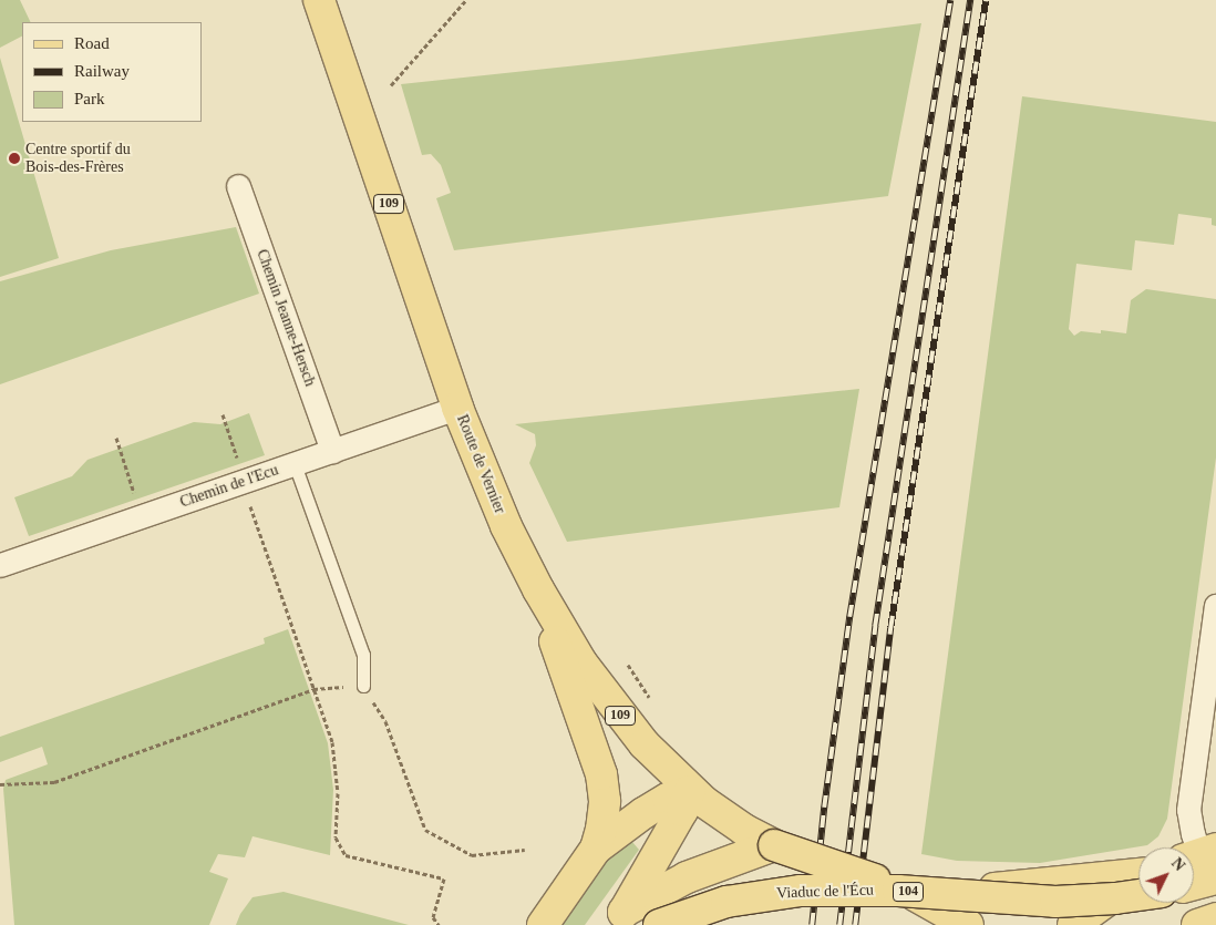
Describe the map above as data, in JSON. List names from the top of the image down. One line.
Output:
{"streets":{"main road":["109","Route de Vernier","Viaduc de l'Écu","104"],"street":["Chemin Jeanne-Hersch","Chemin de l'Ecu"]},"crossings":[["109","Route de Vernier"],["109","104"],["Chemin Jeanne-Hersch","Chemin de l'Ecu"],["Route de Vernier","Chemin de l'Ecu"]],"places":["Centre sportif du Bois-des-Frères"],"legend":["Road","Railway","Park"],"north":"top right"}
